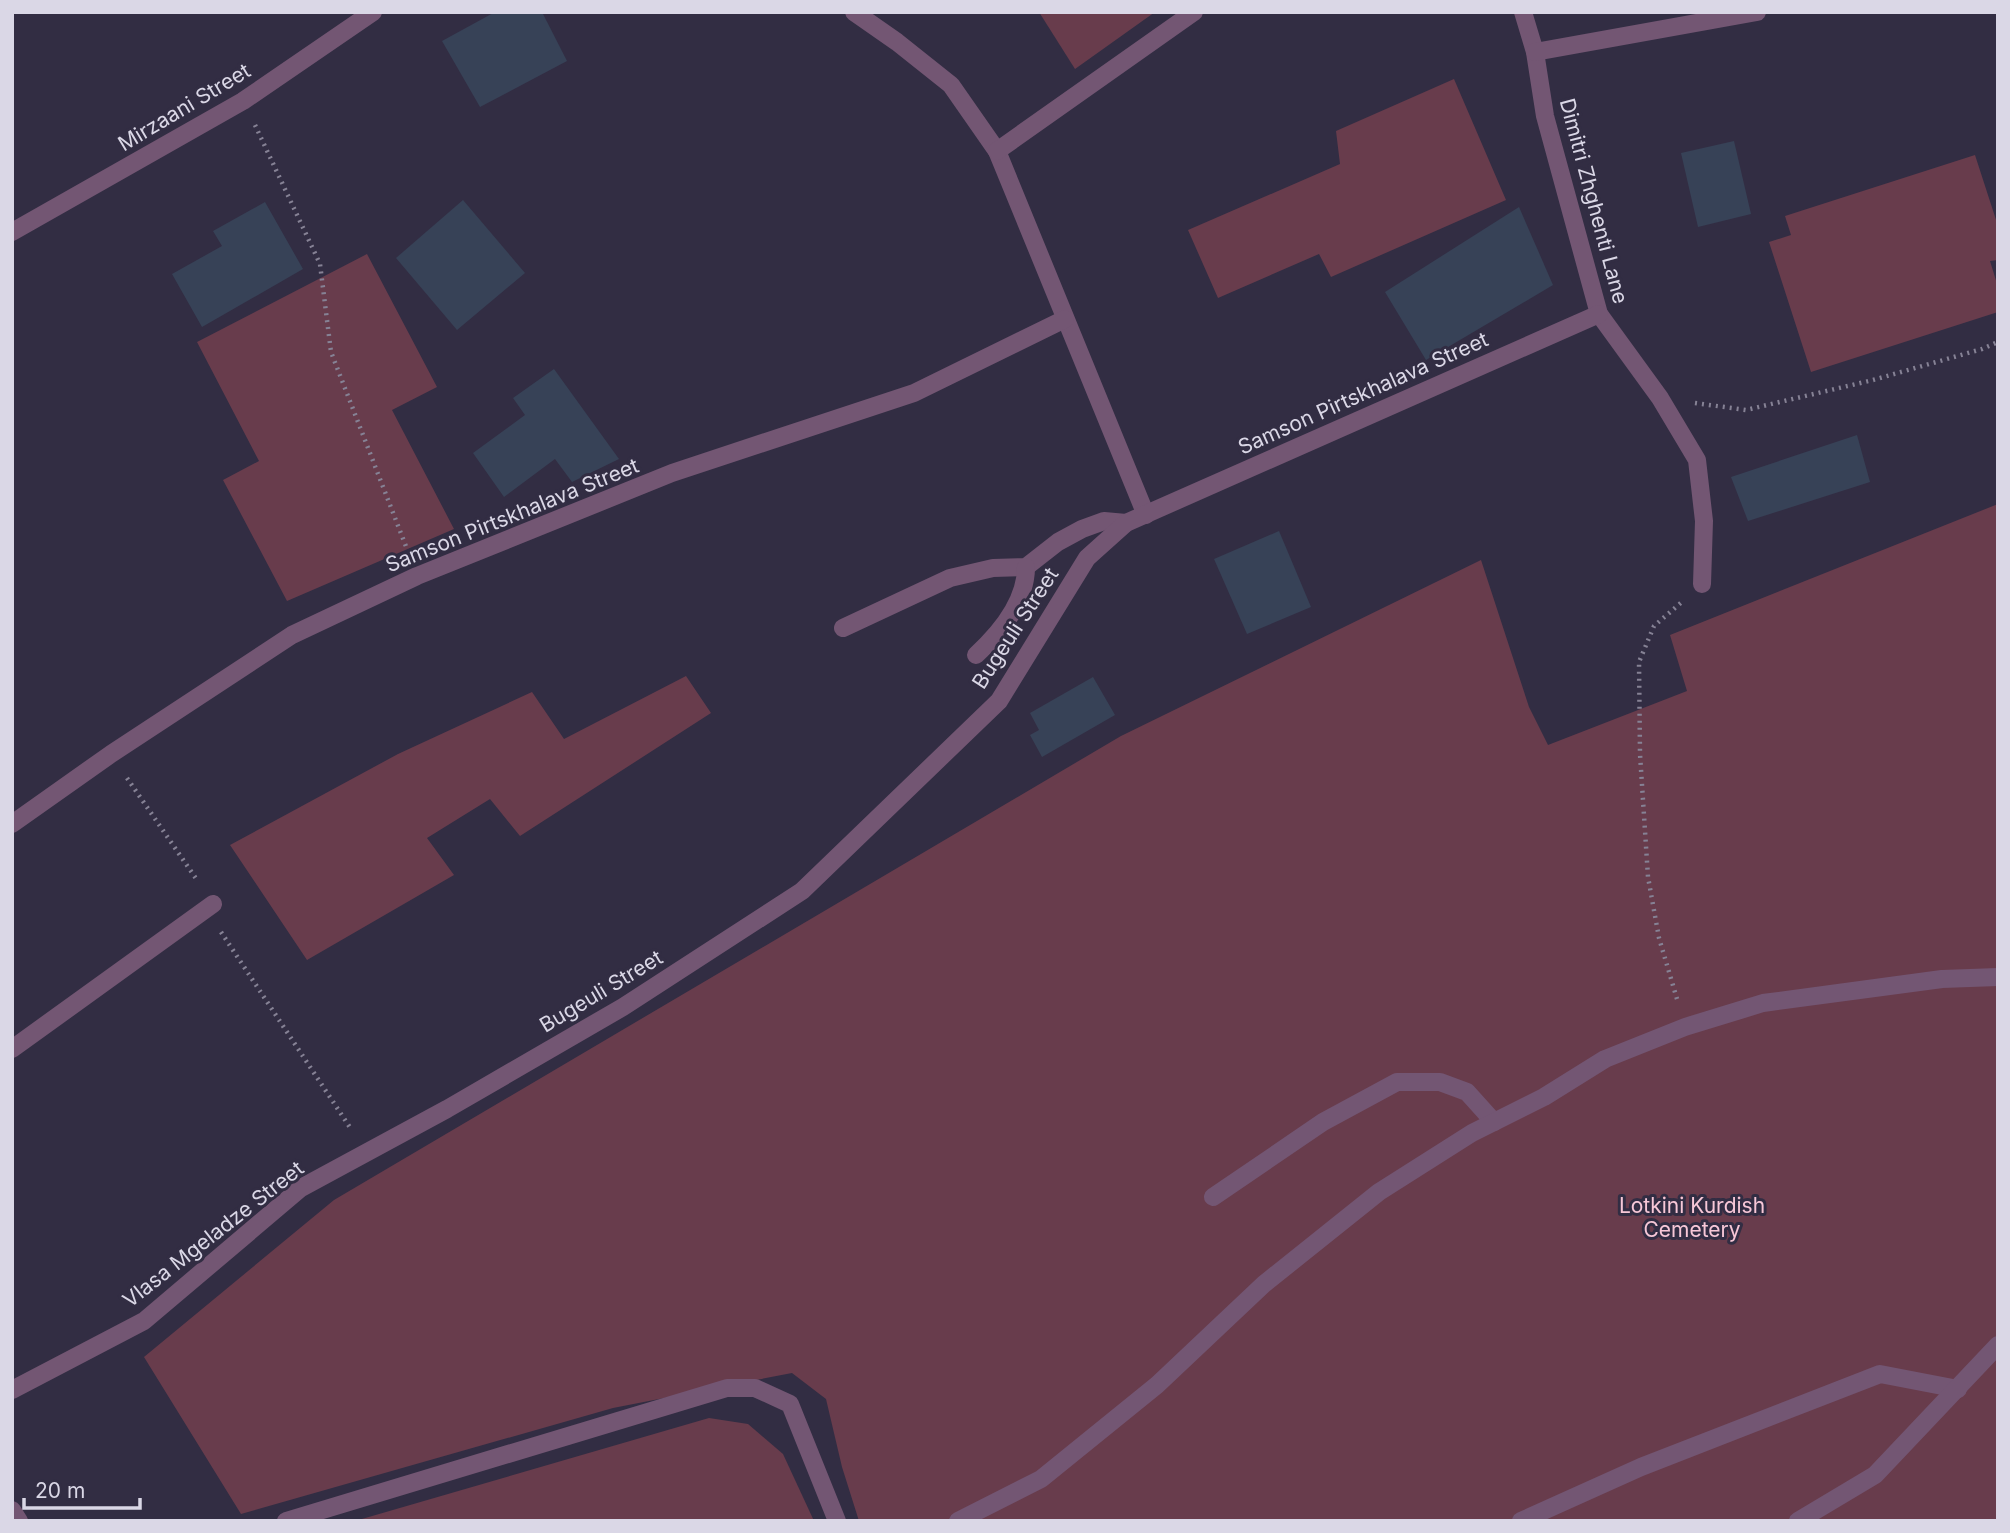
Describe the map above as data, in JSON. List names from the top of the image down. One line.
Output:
{"streets":{"street":["Mirzaani Street","Dimitri Zhghenti Lane","Samson Pirtskhalava Street","Bugeuli Street","Vlasa Mgeladze Street"]},"crossings":[["Dimitri Zhghenti Lane","Samson Pirtskhalava Street"],["Samson Pirtskhalava Street","Bugeuli Street"],["Bugeuli Street","Vlasa Mgeladze Street"]],"parks":["Lotkini Kurdish Cemetery"],"scale_bar":"20 m"}
